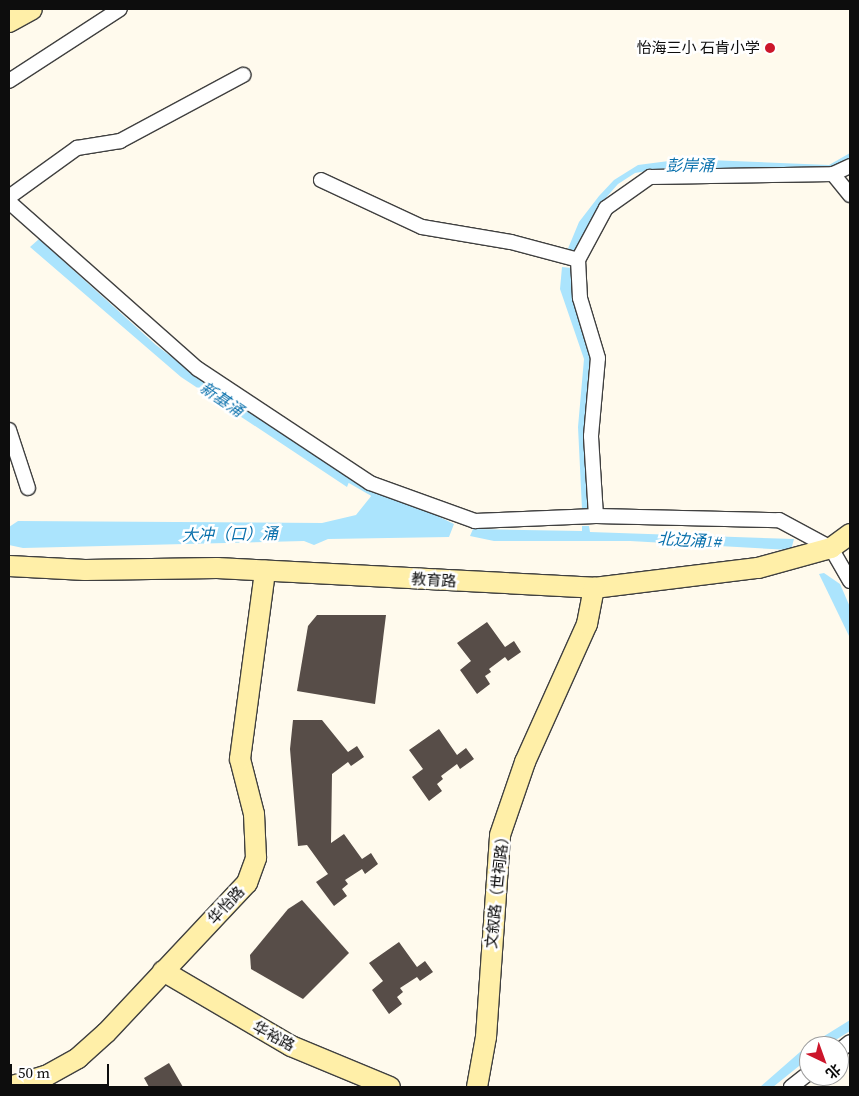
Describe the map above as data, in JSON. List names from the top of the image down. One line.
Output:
{"streets":{"street":["教育路","文叙路（世祠路）","华怡路","华裕路"]},"crossings":[["教育路","文叙路（世祠路）"],["教育路","华怡路"],["华怡路","华裕路"]],"water":["彭岸涌","新基涌","大冲（口）涌","北边涌1#"],"places":["怡海三小 石肯小学"],"scale_bar":"50 m","north":"bottom right"}
